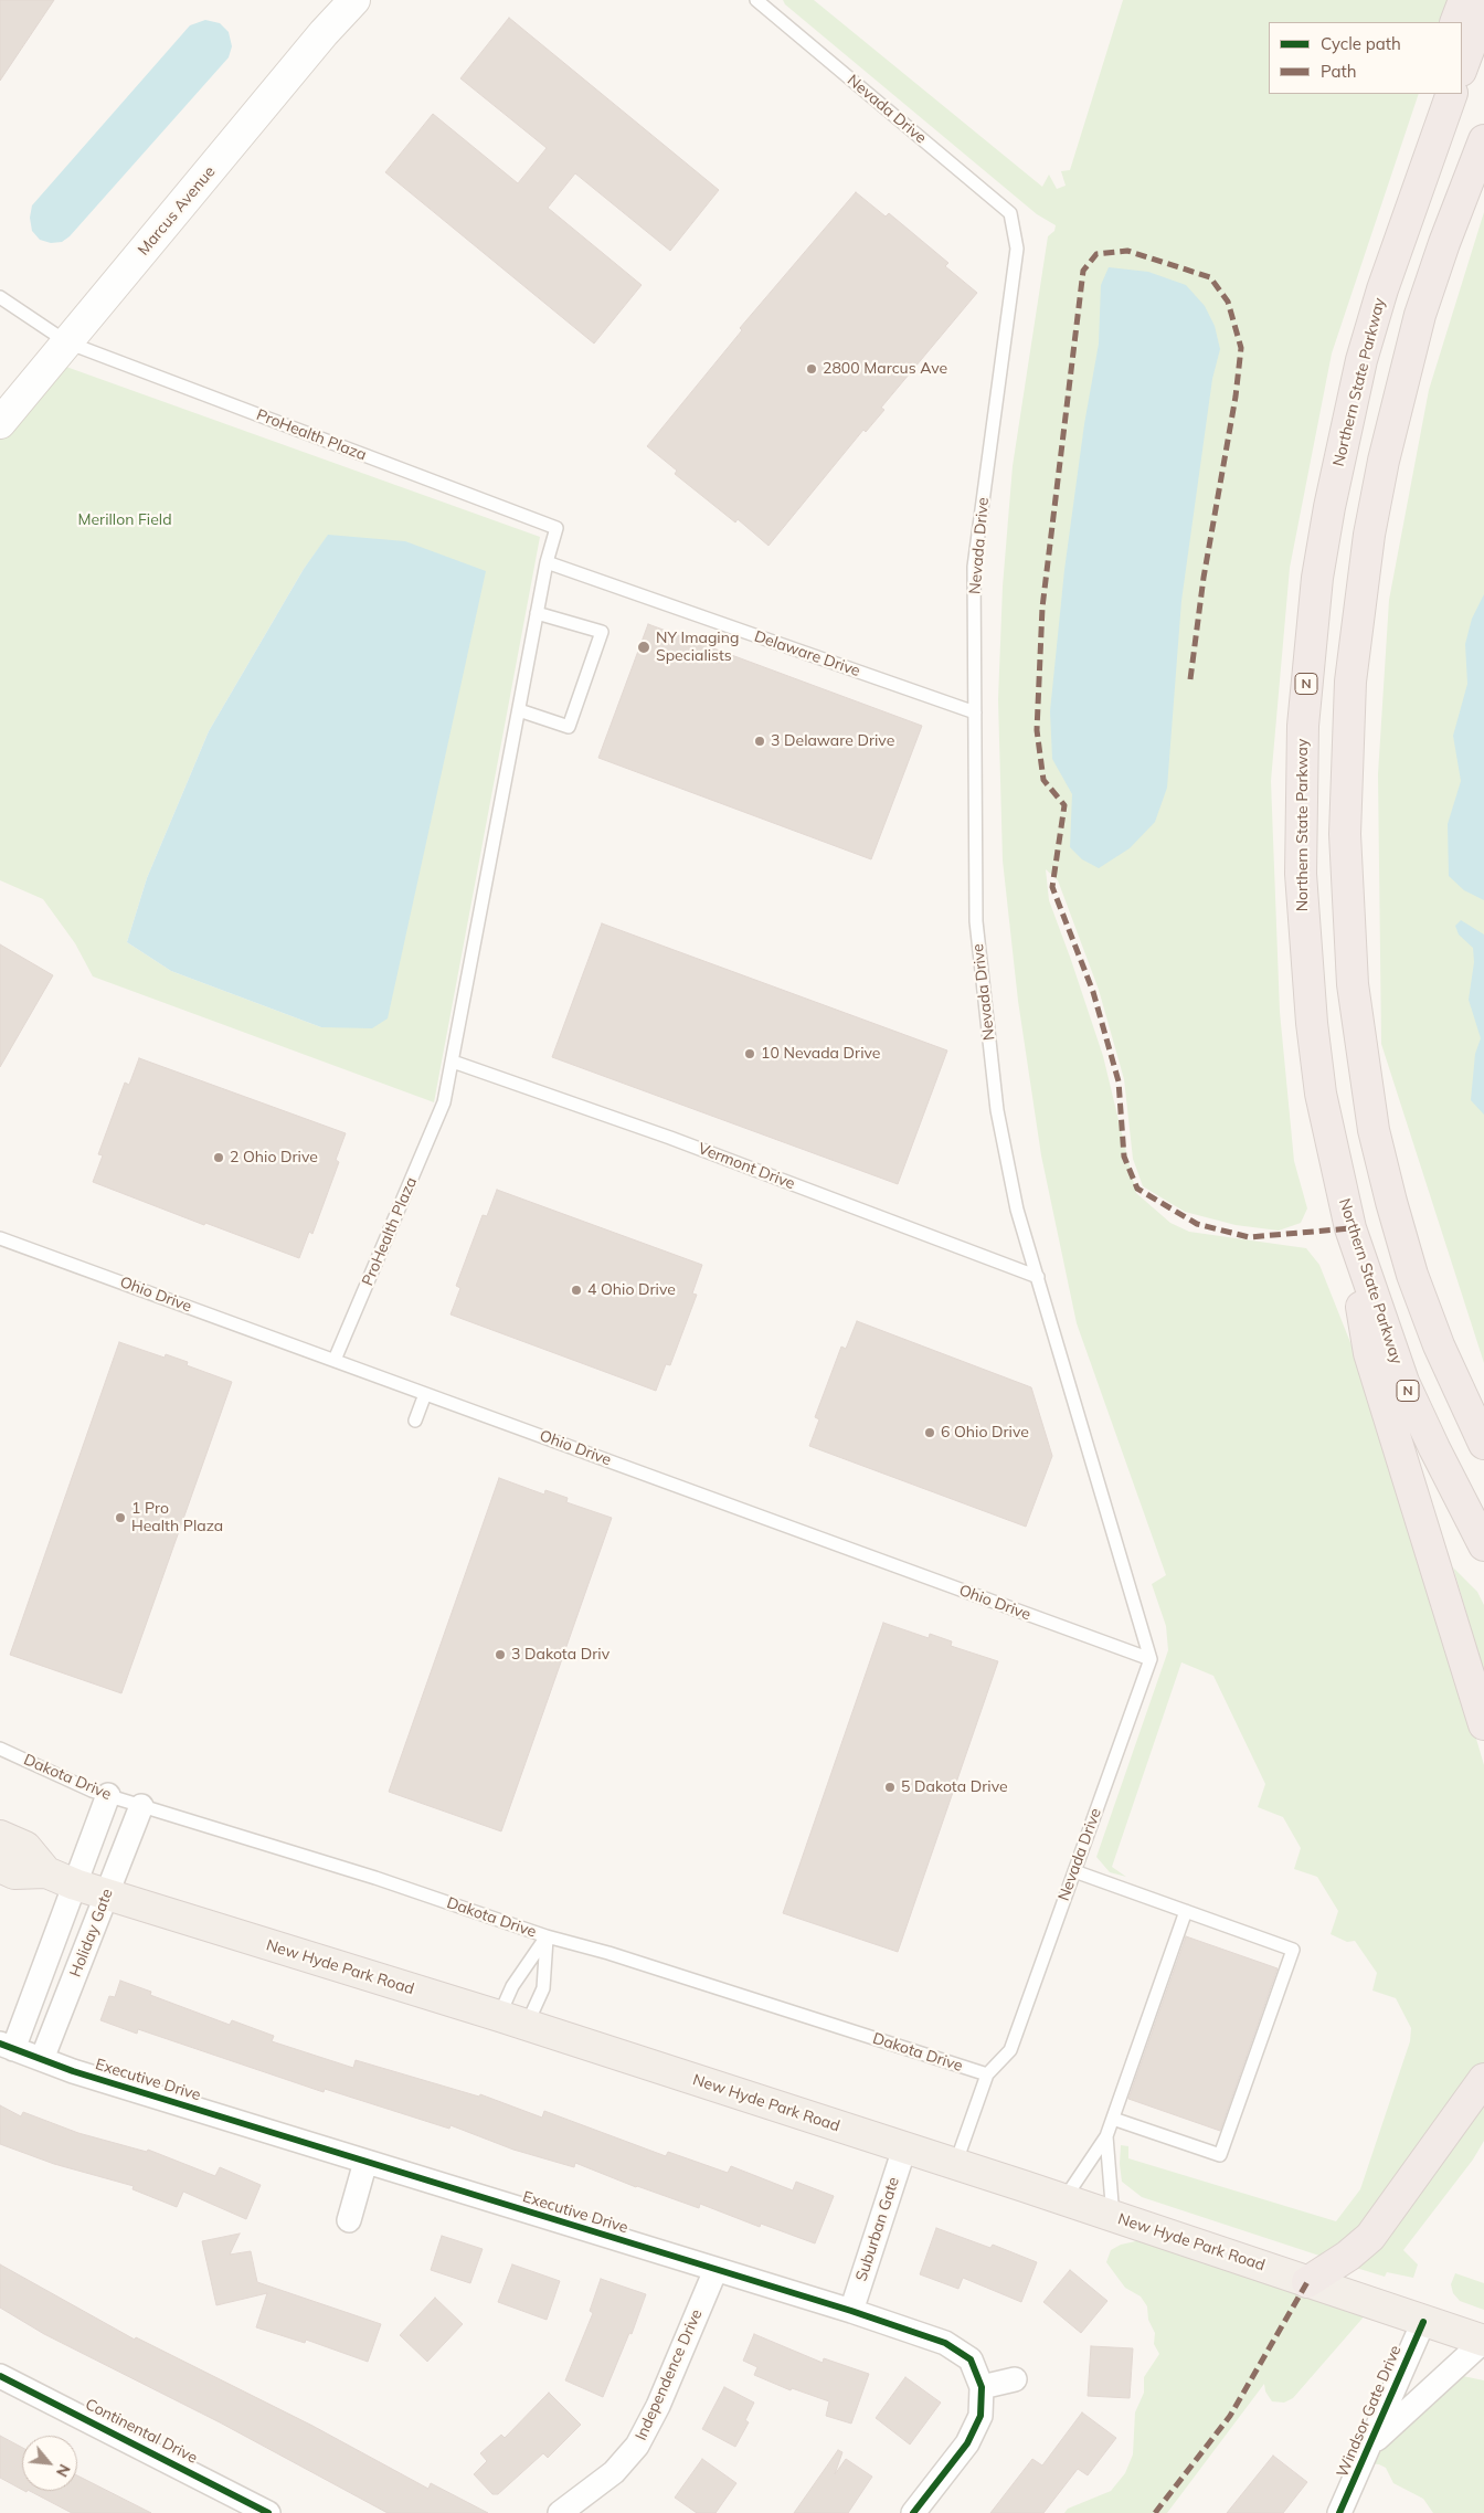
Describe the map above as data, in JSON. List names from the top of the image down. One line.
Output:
{"streets":{"highway":["Northern State Parkway","N"],"main road":["Marcus Avenue","New Hyde Park Road"],"street":["Holiday Gate","Executive Drive","Suburban Gate","Independence Drive","Windsor Gate Drive","Continental Drive"],"lane":["Nevada Drive","ProHealth Plaza","Delaware Drive","Vermont Drive","Ohio Drive","Dakota Drive"]},"crossings":[["Nevada Drive","Delaware Drive"],["Nevada Drive","Vermont Drive"],["Nevada Drive","Ohio Drive"],["Nevada Drive","Dakota Drive"],["Marcus Avenue","ProHealth Plaza"],["ProHealth Plaza","Delaware Drive"],["ProHealth Plaza","Vermont Drive"],["ProHealth Plaza","Ohio Drive"],["Dakota Drive","Holiday Gate"],["Holiday Gate","New Hyde Park Road"],["Holiday Gate","Executive Drive"],["New Hyde Park Road","Suburban Gate"],["New Hyde Park Road","Windsor Gate Drive"],["Executive Drive","Suburban Gate"],["Executive Drive","Independence Drive"]],"parks":["Merillon Field"],"places":["2800 Marcus Ave","NY Imaging Specialists","3 Delaware Drive","10 Nevada Drive","2 Ohio Drive","4 Ohio Drive","6 Ohio Drive","1 Pro Health Plaza","3 Dakota Driv","5 Dakota Drive"],"legend":["Cycle path","Path"],"north":"bottom right"}
